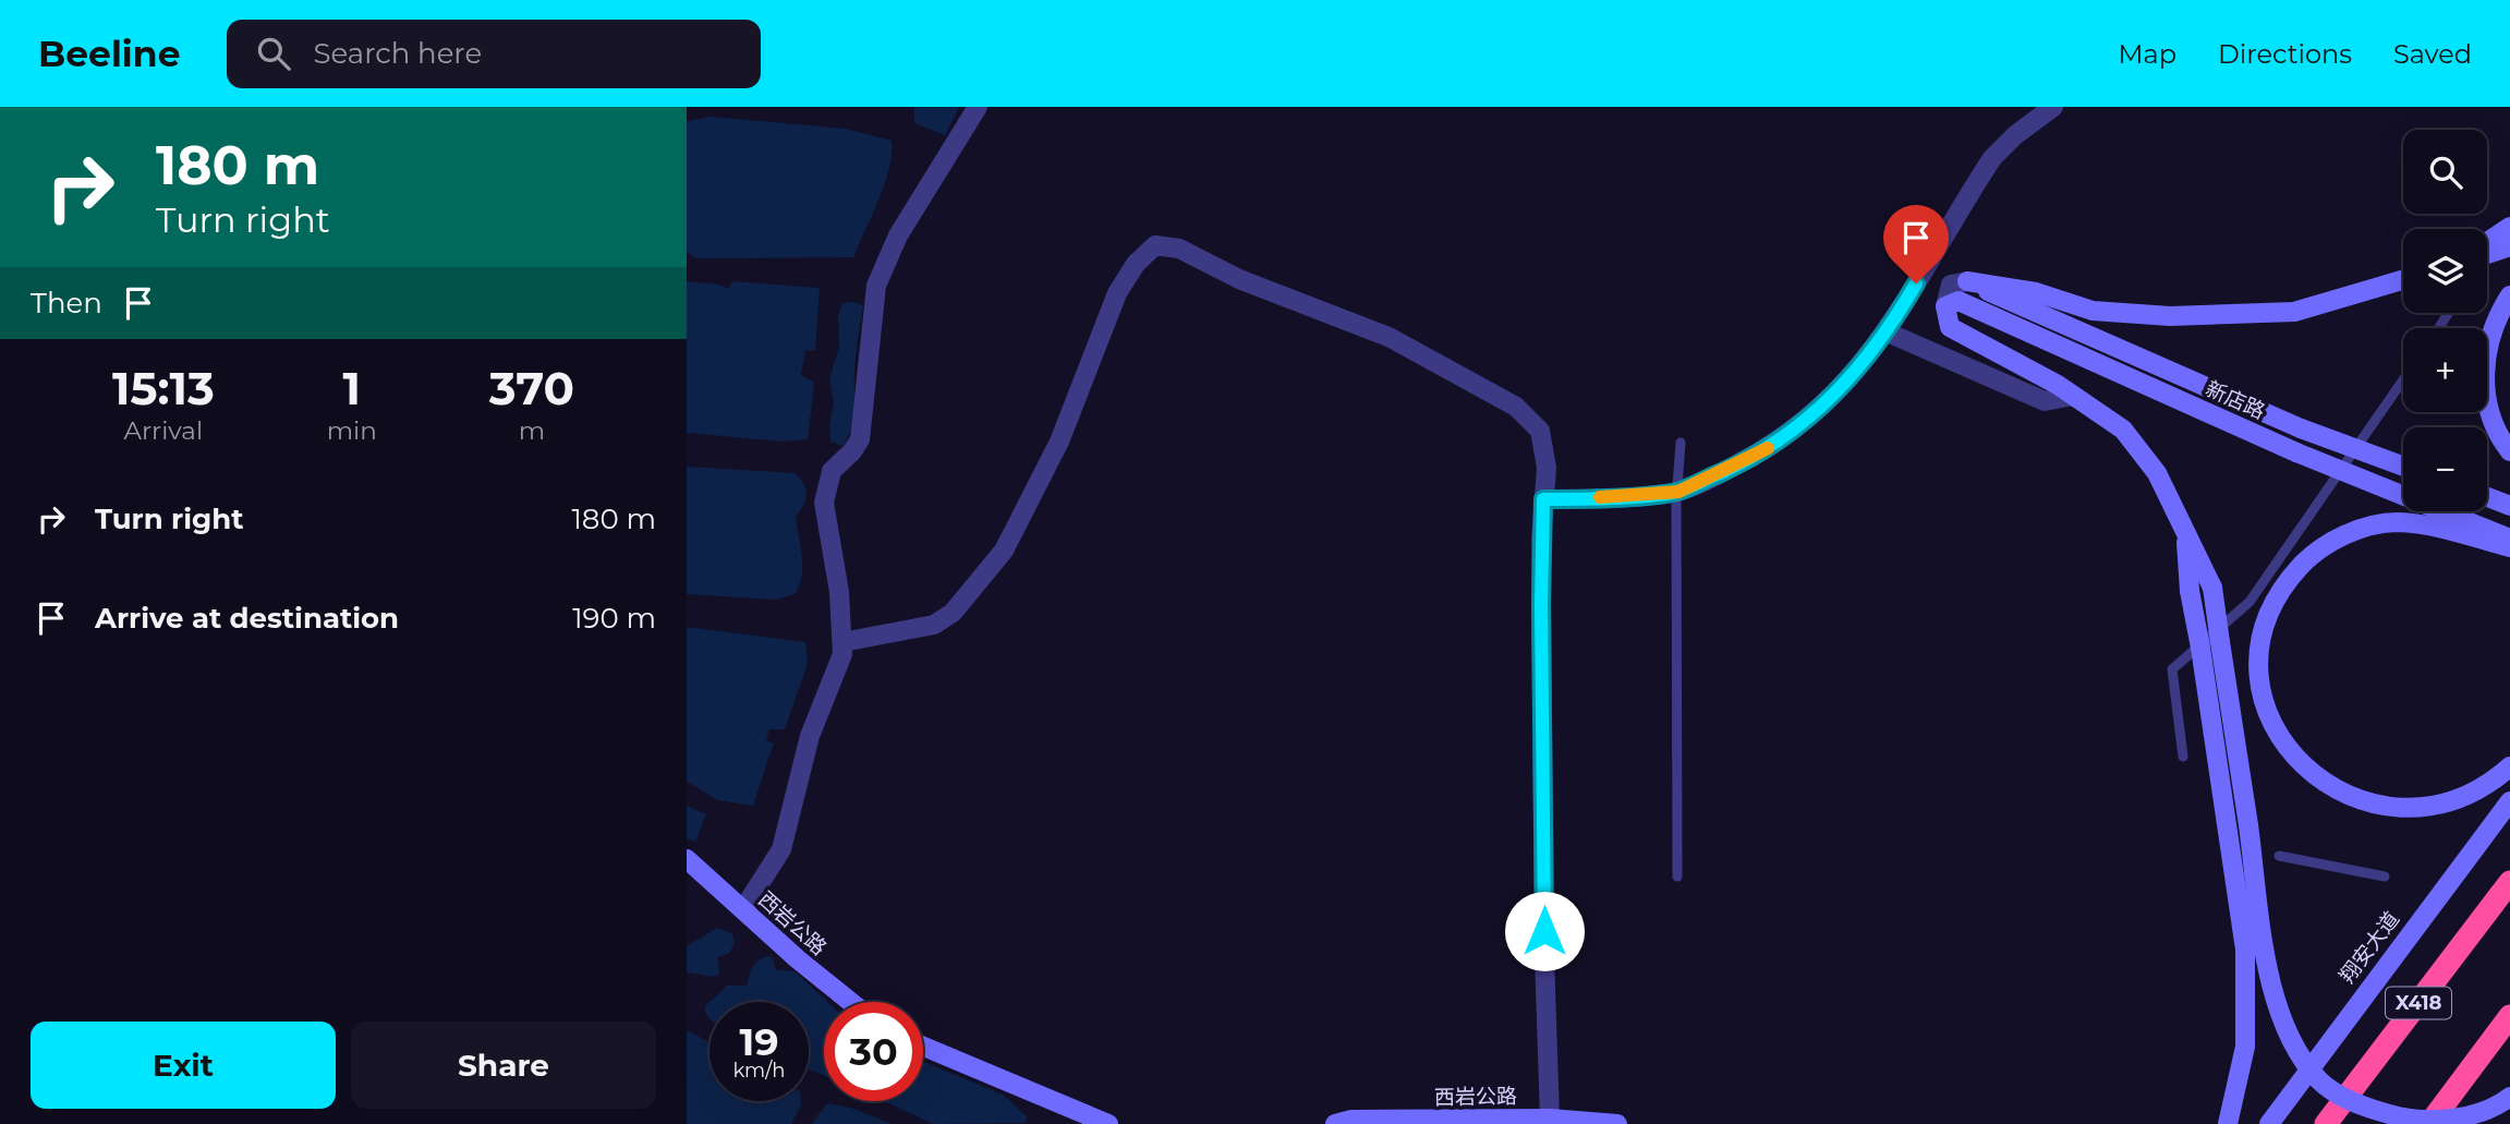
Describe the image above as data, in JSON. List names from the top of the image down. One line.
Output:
{"streets":{"highway":["X418"],"main road":["新店路","西岩公路","翔安大道"]},"page":{"header":"Beeline","search":"Search here","nav":["Map","Directions","Saved"],"turn":["180 m","Turn right"],"map_buttons":["+","−"],"then":"Then","eta":["15:13","Arrival","1","min","370","m"],"list":[{"name":"Turn right","value":"180 m"},{"name":"Arrive at destination","value":"190 m"}],"speed":"19 km/h","limit":"30","buttons":["Exit","Share"]}}
